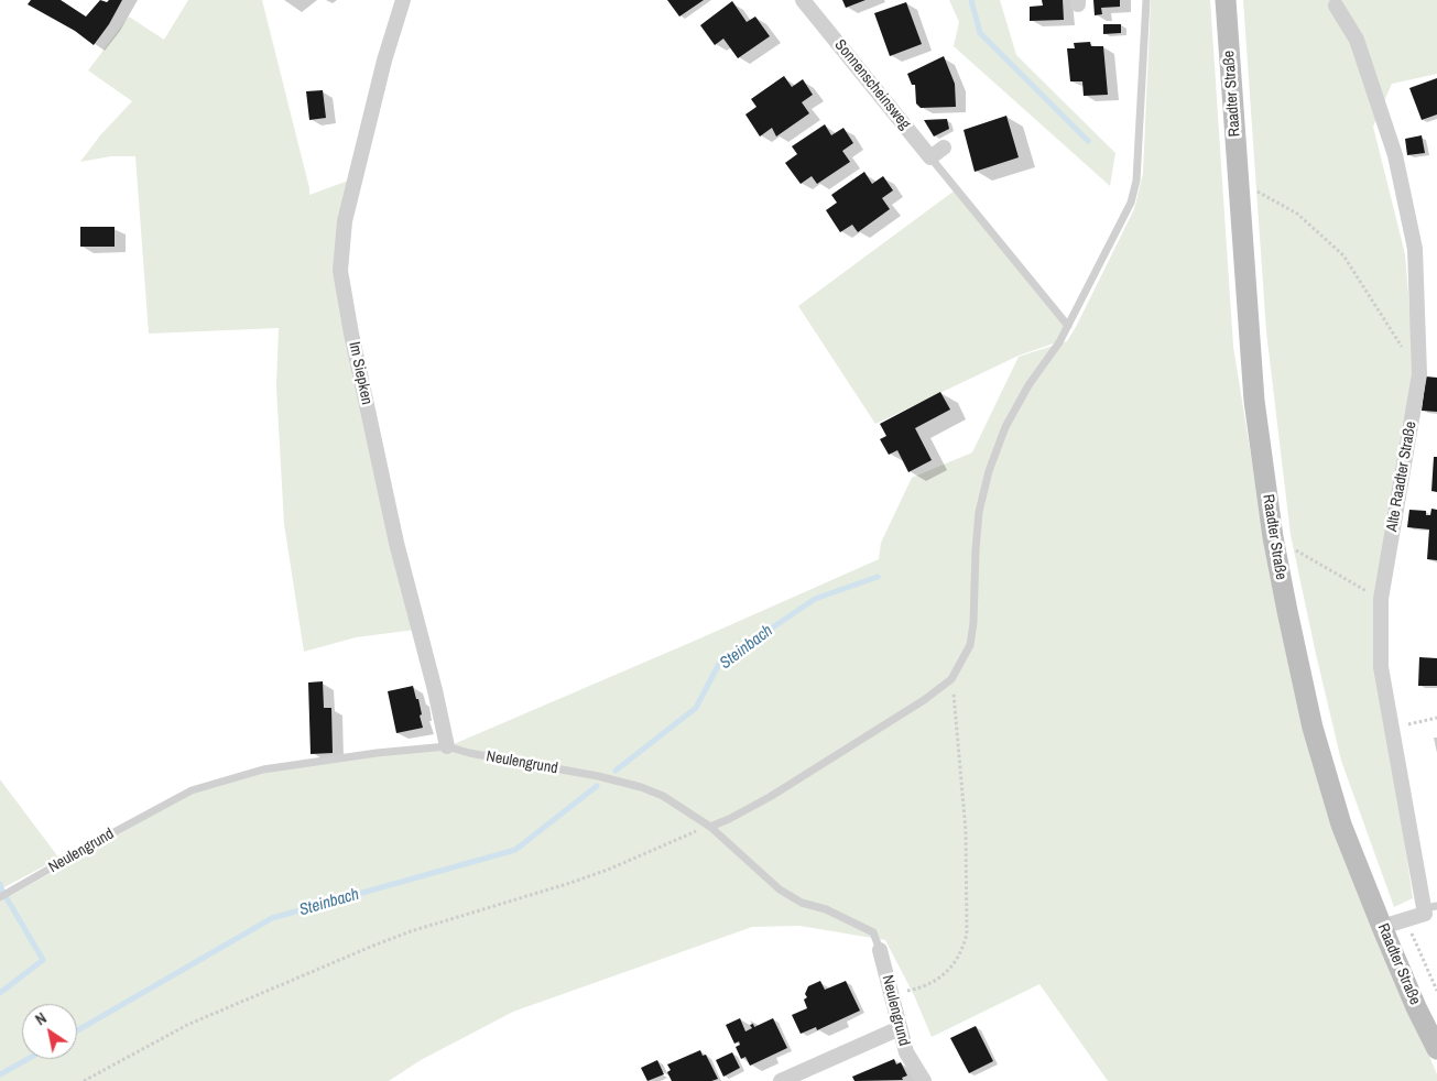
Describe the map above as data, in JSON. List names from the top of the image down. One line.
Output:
{"streets":{"main road":["Raadter Straße"],"street":["Sonnenscheinsweg","Im Siepken","Alte Raadter Straße","Neulengrund"]},"crossings":[["Raadter Straße","Alte Raadter Straße"],["Im Siepken","Neulengrund"]],"water":["Steinbach"],"north":"top left"}
